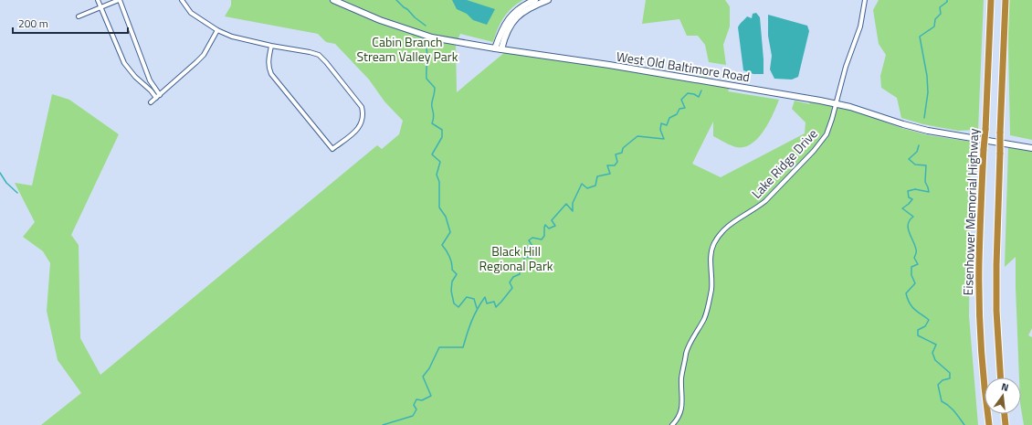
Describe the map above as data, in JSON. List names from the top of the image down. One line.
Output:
{"streets":{"highway":["Eisenhower Memorial Highway"],"street":["West Old Baltimore Road","Lake Ridge Drive"]},"crossings":[["West Old Baltimore Road","Lake Ridge Drive"]],"parks":["Cabin Branch Stream Valley Park","Black Hill Regional Park"],"scale_bar":"200 m","north":"top"}
